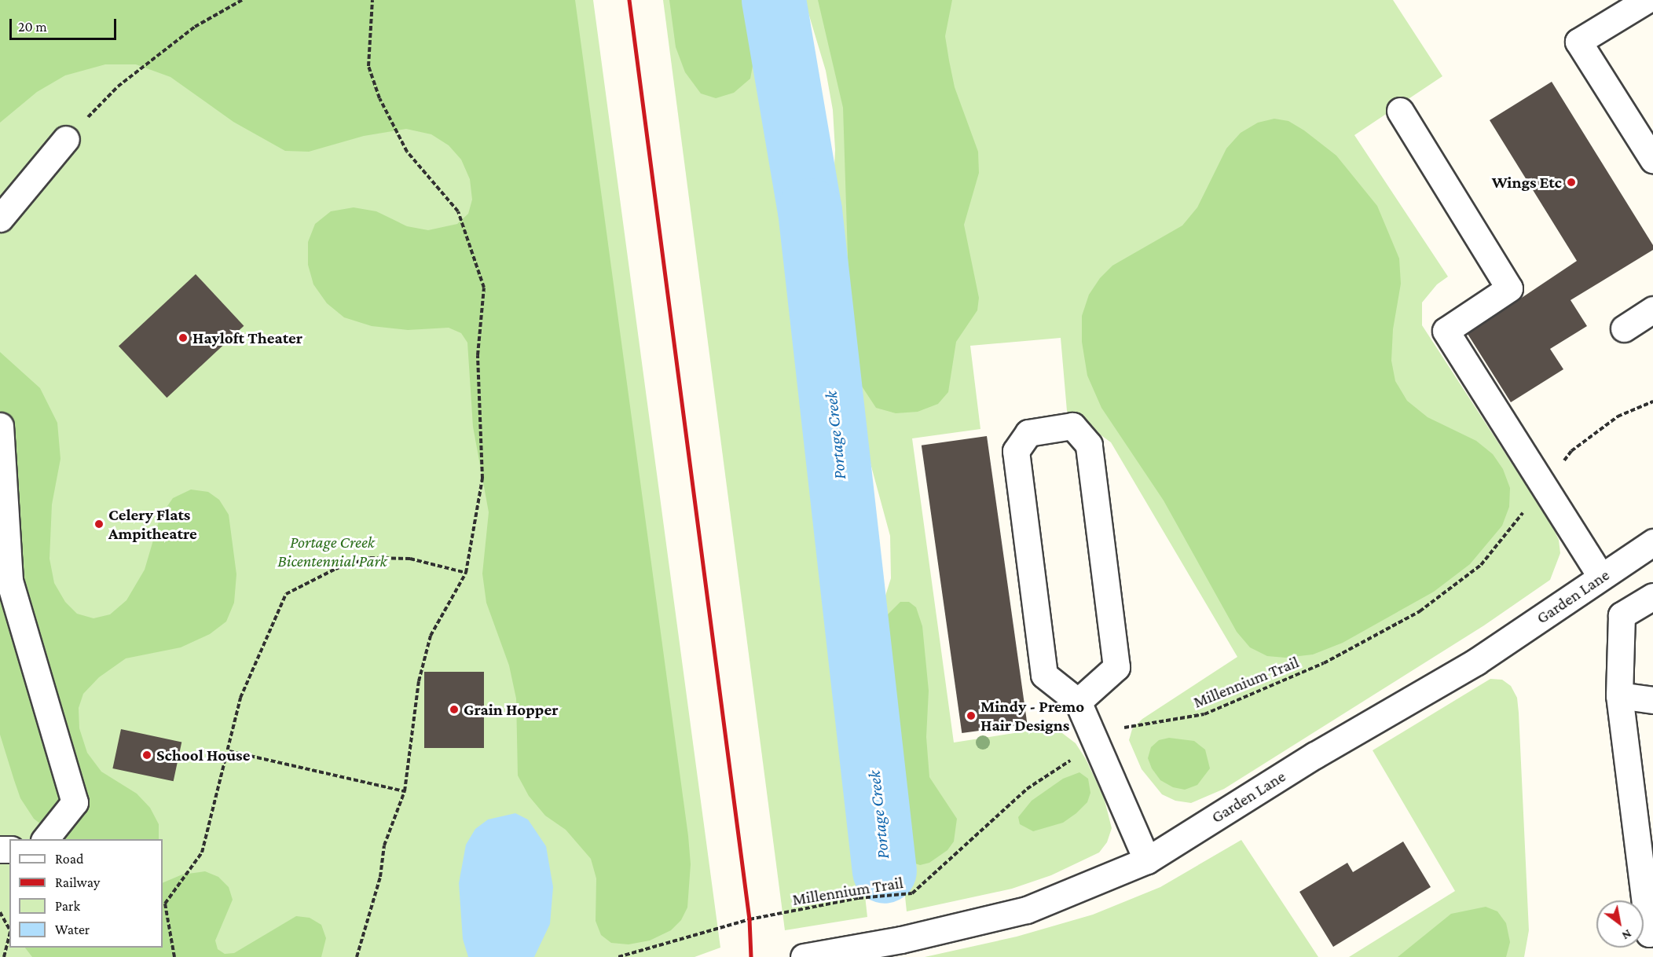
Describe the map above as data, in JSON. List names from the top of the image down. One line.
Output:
{"streets":{"street":["Garden Lane"],"path":["Millennium Trail"]},"water":["Portage Creek"],"parks":["Portage Creek Bicentennial Park"],"places":["Wings Etc","Hayloft Theater","Celery Flats Ampitheatre","Grain Hopper","Mindy - Premo Hair Designs","School House"],"legend":["Road","Railway","Park","Water"],"scale_bar":"20 m","north":"bottom right"}
